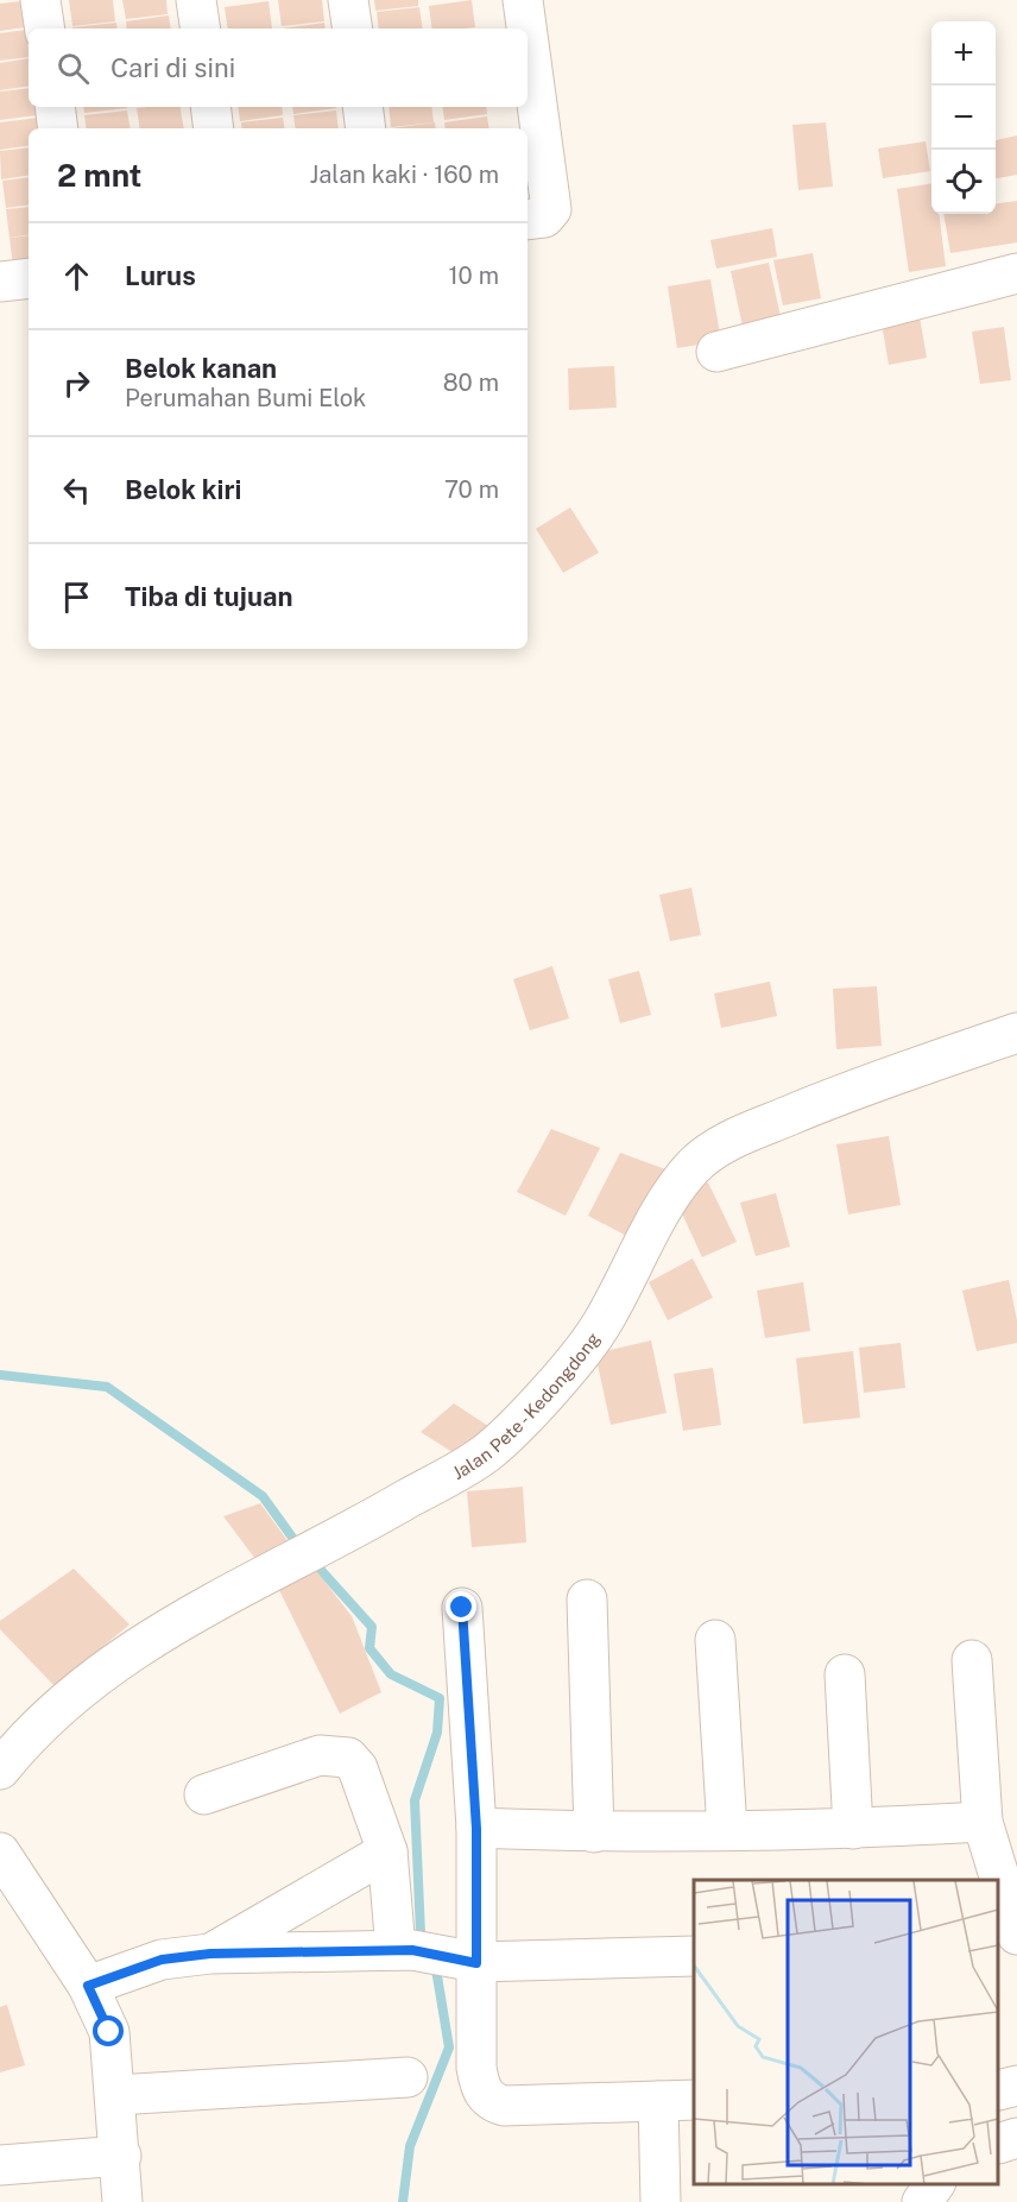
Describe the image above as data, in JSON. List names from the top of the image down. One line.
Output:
{"streets":{"street":["Jalan Pete - Kedongdong"]},"page":{"map_buttons":["+","−"],"search":"Cari di sini","heading":["2 mnt","Jalan kaki · 160 m"],"list":[["Lurus","10 m"],["Belok kanan","Perumahan Bumi Elok","80 m"],["Belok kiri","70 m"],"Tiba di tujuan"]}}
